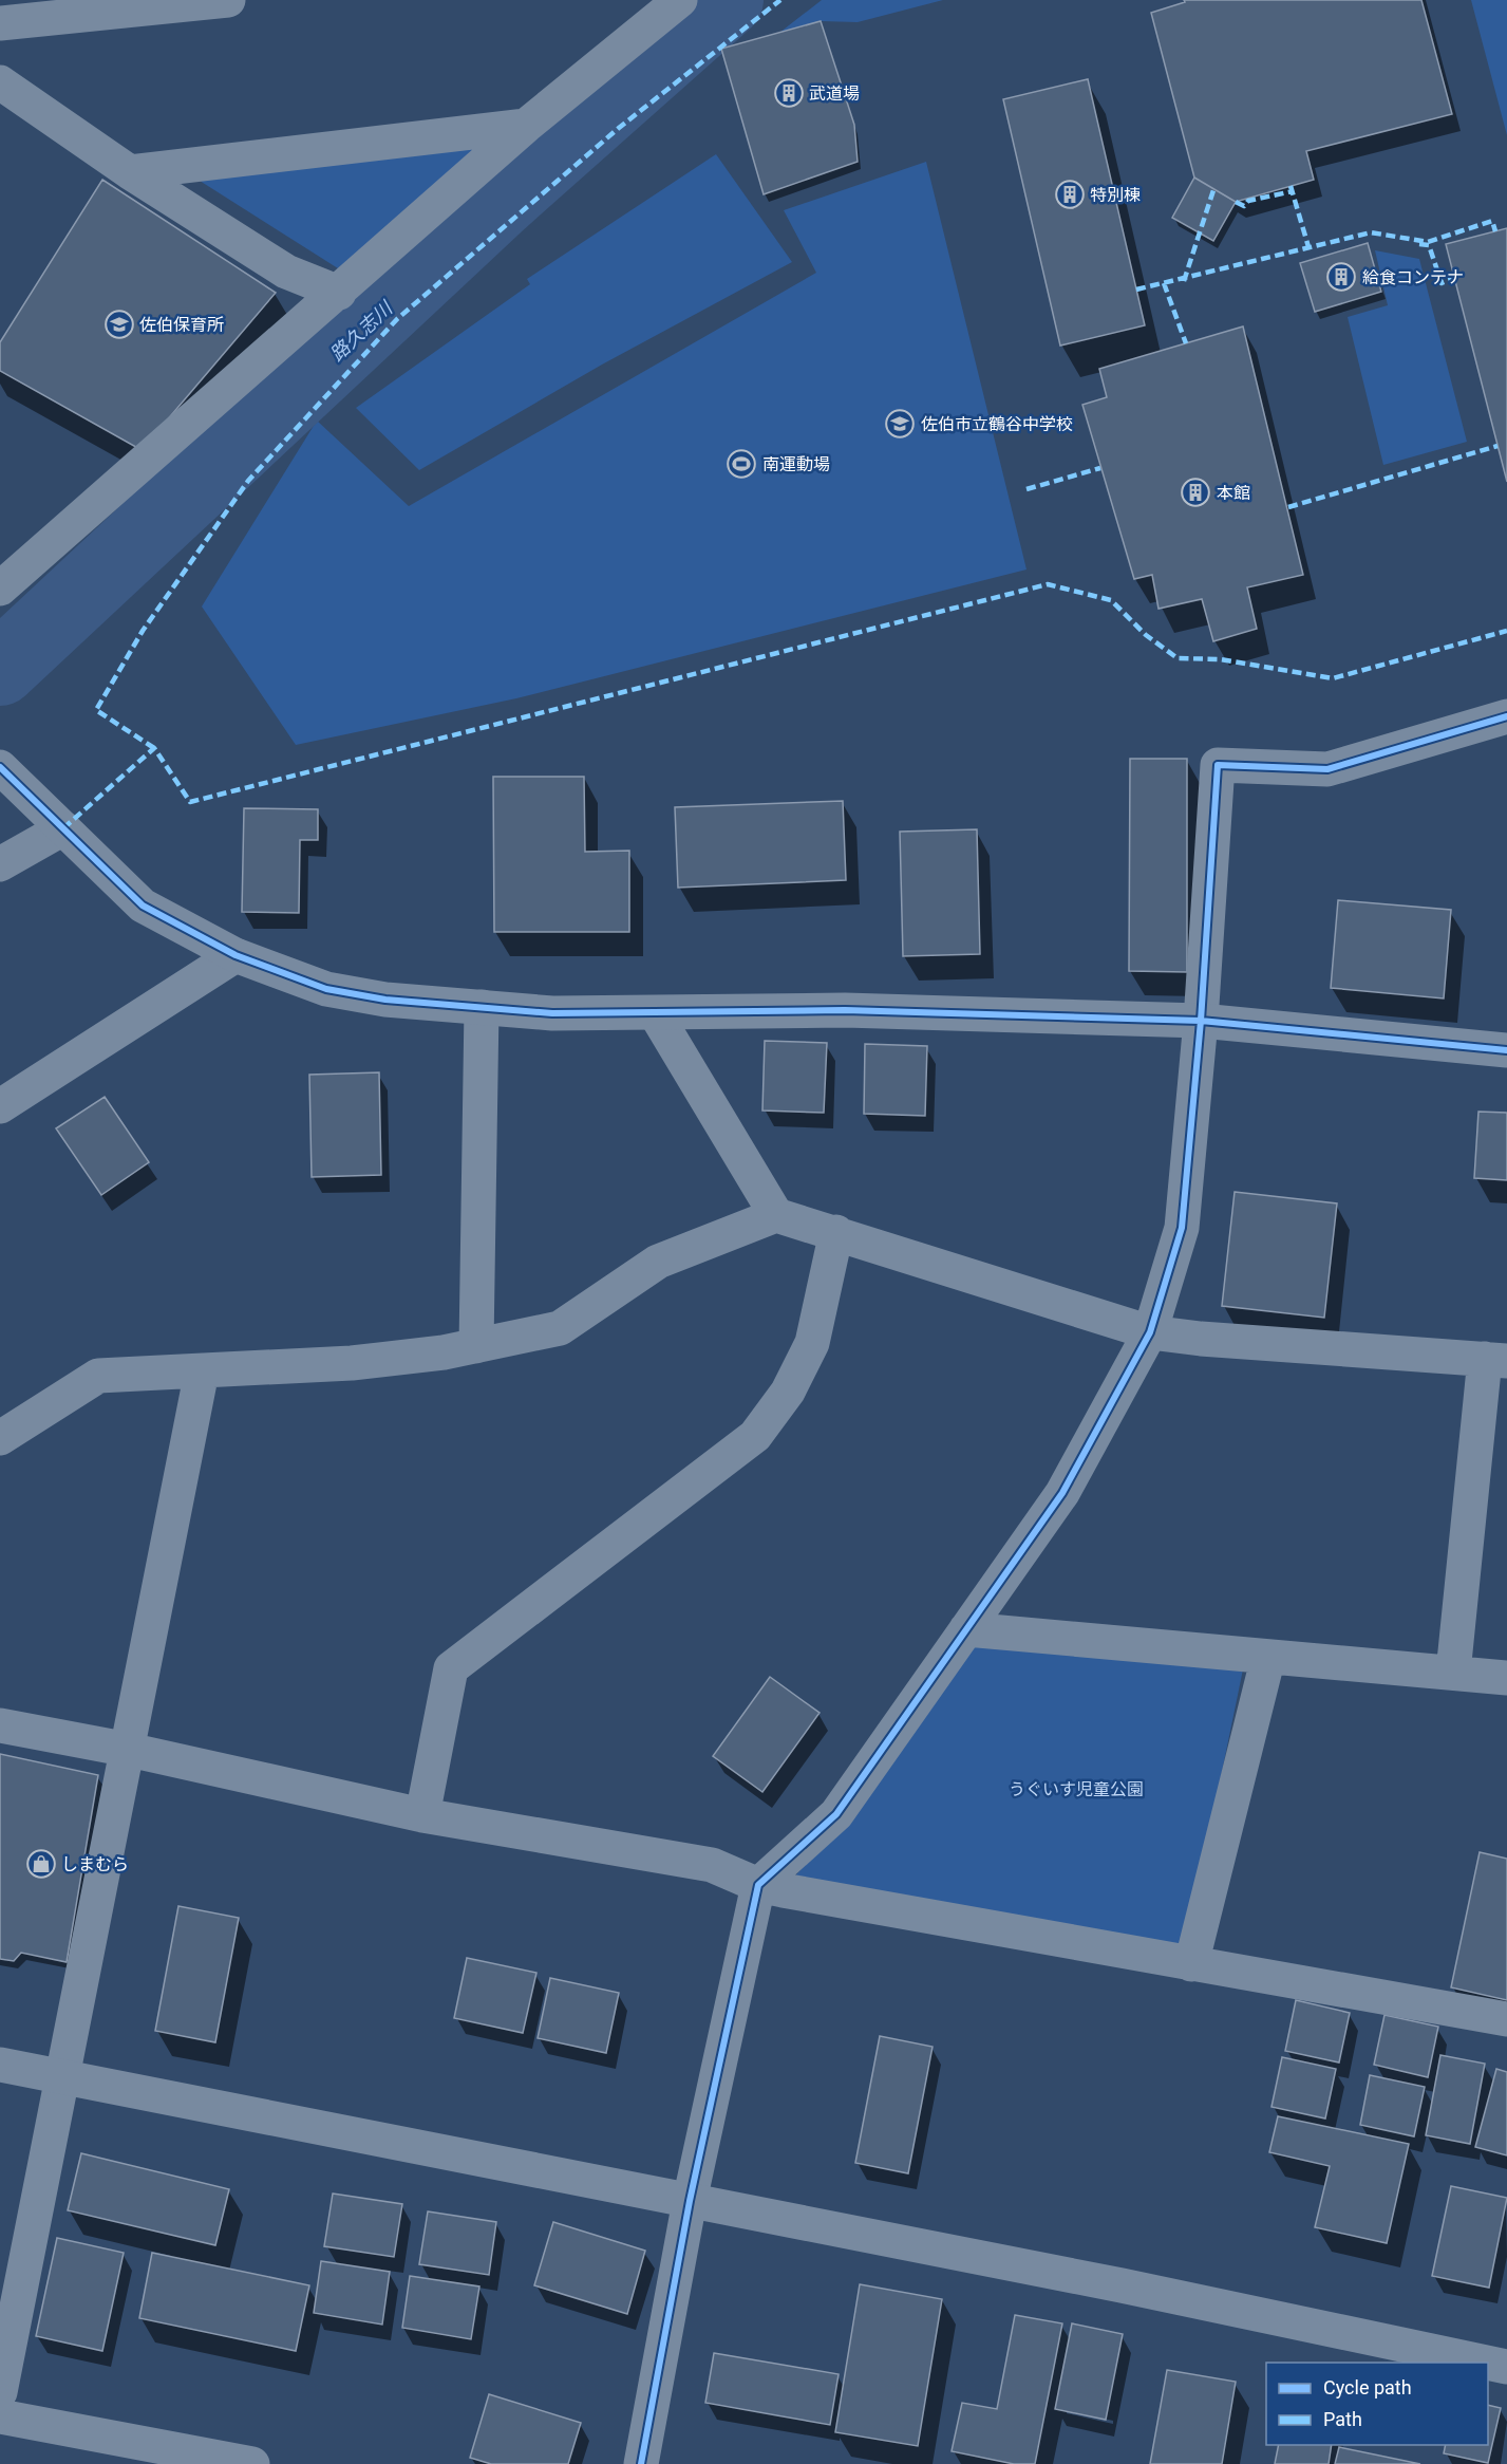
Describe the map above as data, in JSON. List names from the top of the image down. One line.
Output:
{"water":["路久志川"],"parks":["うぐいす児童公園"],"places":{"building":["武道場","特別棟","給食コンテナ","本館"],"school or university":["佐伯保育所","佐伯市立鶴谷中学校"],"sports":["南運動場"],"shop":["しまむら"]},"legend":["Cycle path","Path"]}
